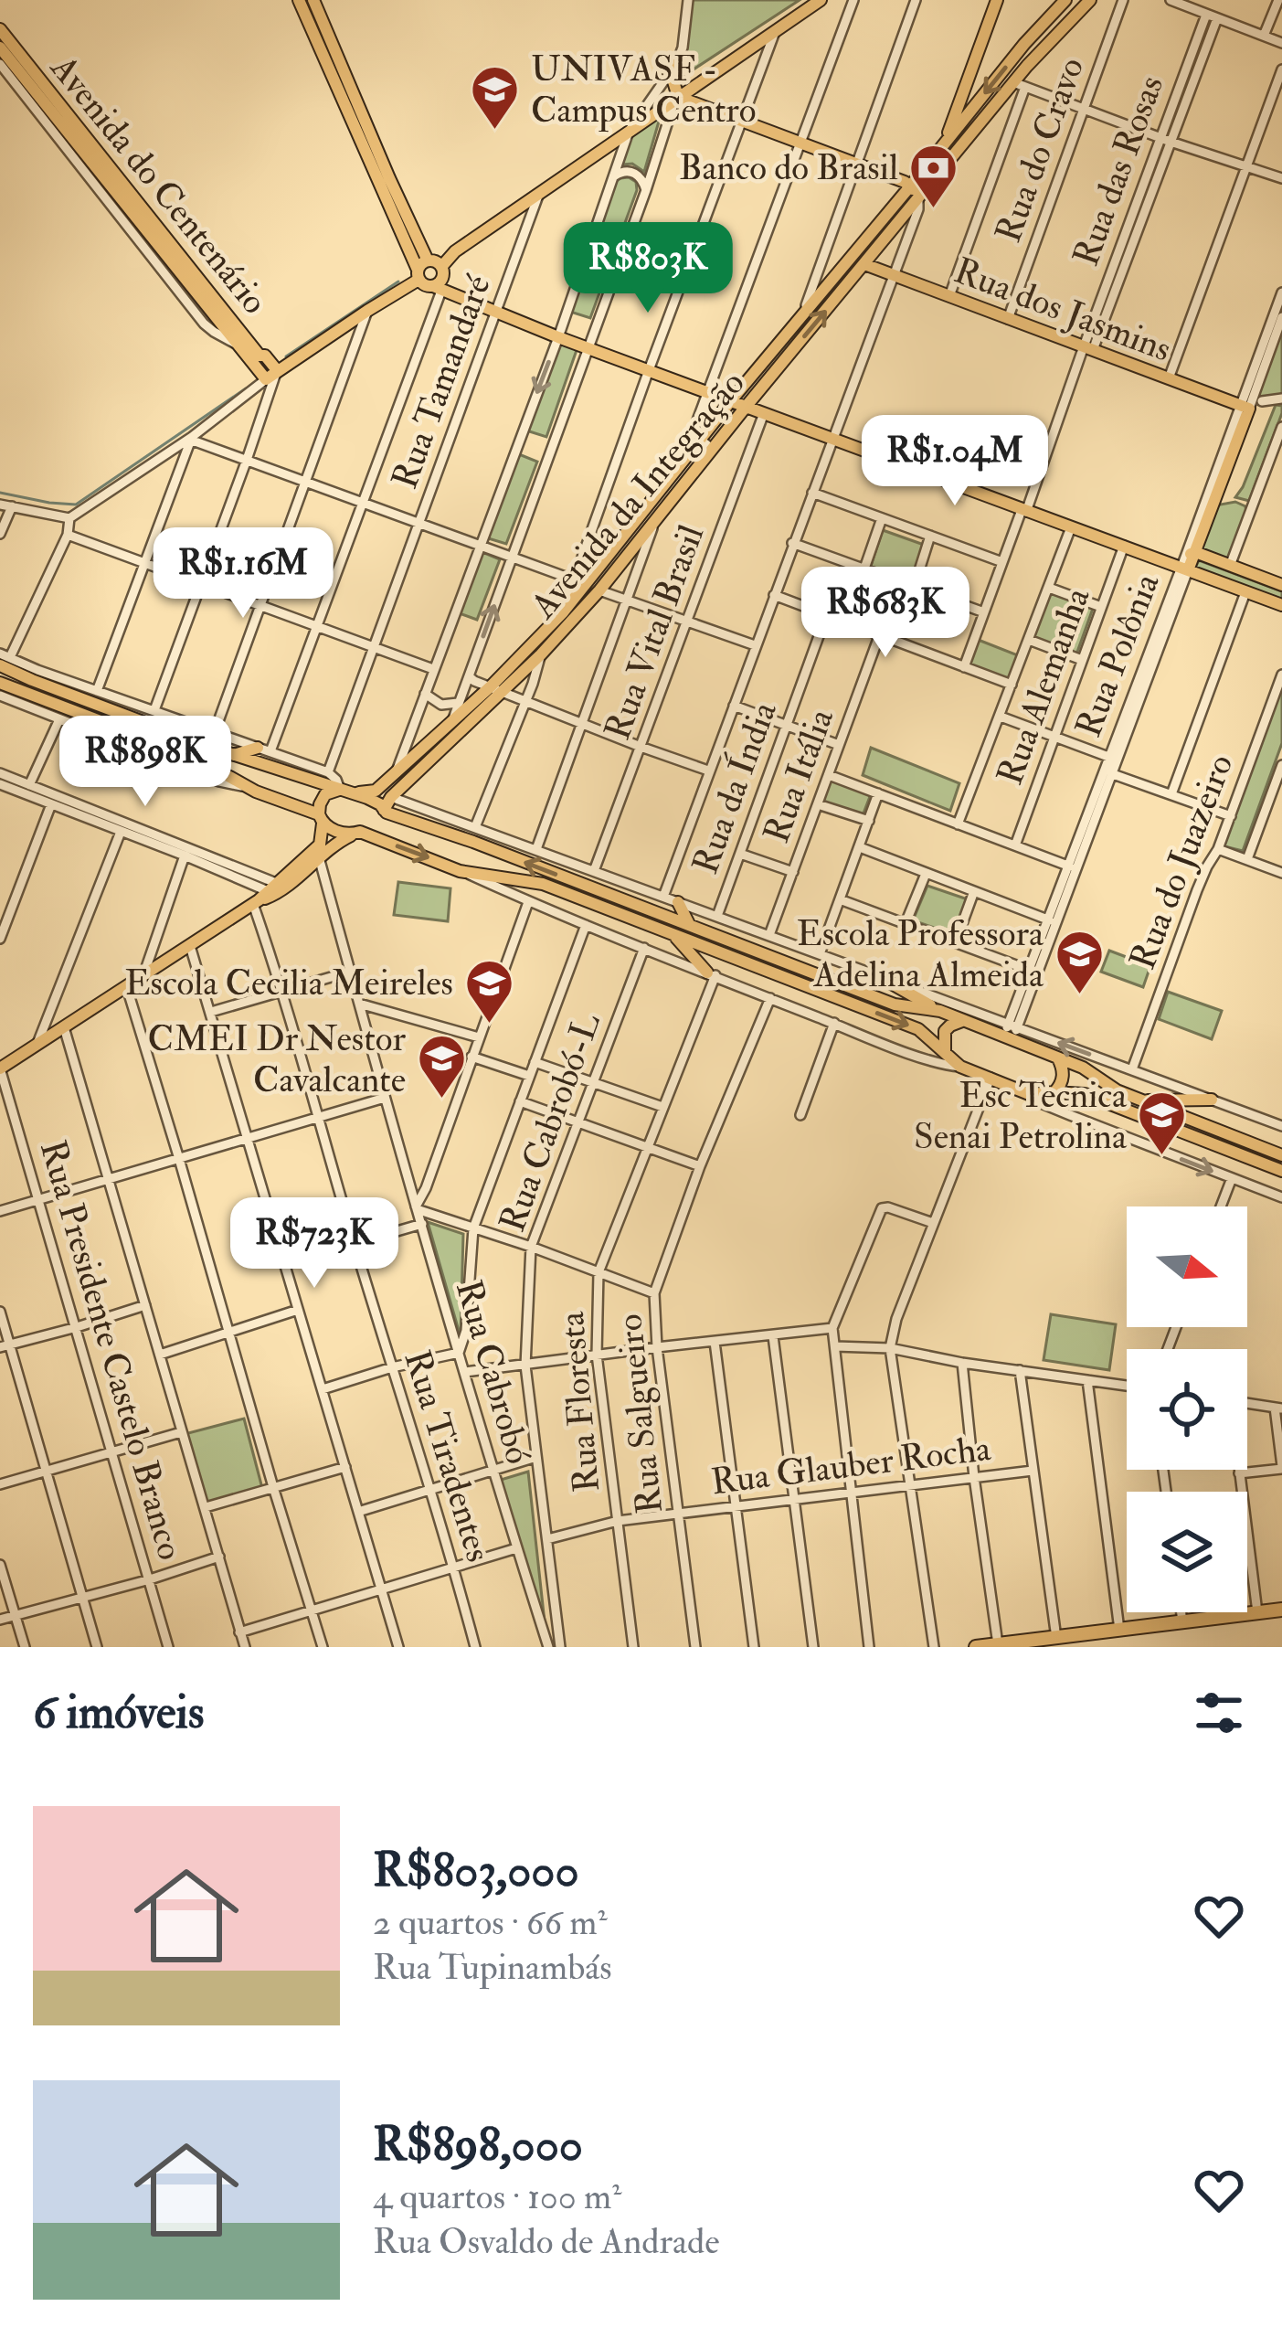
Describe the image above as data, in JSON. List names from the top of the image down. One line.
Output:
{"streets":{"main road":["Avenida do Centenário","Rua dos Jasmins","Avenida da Integração","Rua Polônia"],"street":["Rua do Cravo","Rua das Rosas","Rua Tamandaré","Rua Vital Brasil","Rua Alemanha","Rua Itália","Rua da Índia","Rua do Juazeiro","Rua Cabrobó-L","Rua Presidente Castelo Branco","Rua Cabrobó","Rua Floresta","Rua Salgueiro","Rua Tiradentes","Rua Glauber Rocha"]},"crossings":[["Rua do Cravo","Rua dos Jasmins"],["Rua das Rosas","Rua dos Jasmins"],["Rua dos Jasmins","Avenida da Integração"],["Rua dos Jasmins","Rua Polônia"],["Rua Cabrobó-L","Rua Glauber Rocha"],["Rua Floresta","Rua Glauber Rocha"],["Rua Salgueiro","Rua Glauber Rocha"]],"places":{"school or university":["UNIVASF - Campus Centro","Escola Professora Adelina Almeida","Escola Cecilia Meireles","CMEI Dr Nestor Cavalcante","Esc Tecnica Senai Petrolina"],"bank":["Banco do Brasil"]},"north":"right","page":{"price":["R$803K","R$1.04M","R$1.16M","R$683K","R$898K","R$723K"],"heading":"6 imóveis","list":[{"name":"R$803,000","note":"2 quartos · 66 m² · Rua Tupinambás"},{"name":"R$898,000","note":"4 quartos · 100 m² · Rua Osvaldo de Andrade"}]}}
